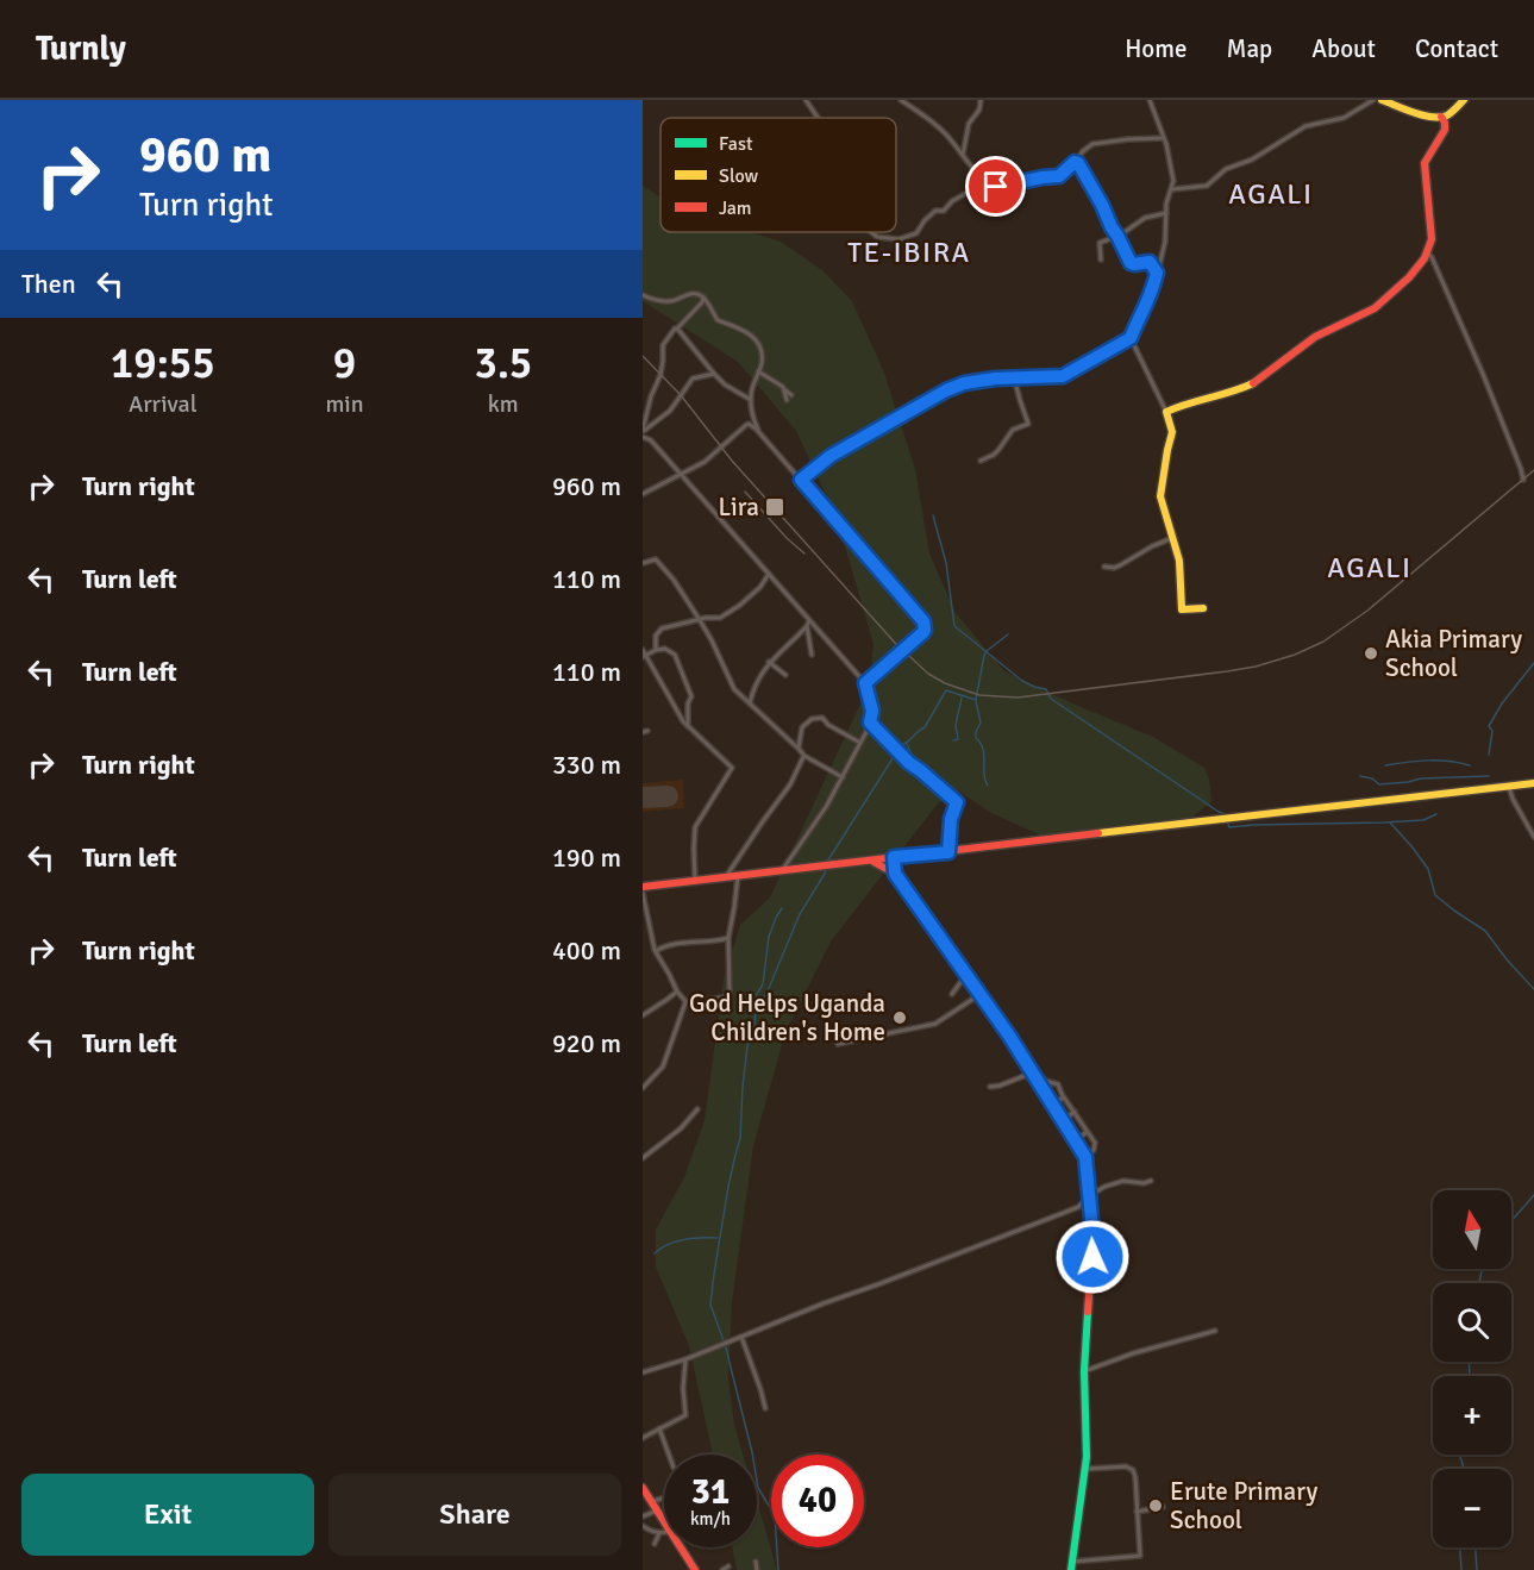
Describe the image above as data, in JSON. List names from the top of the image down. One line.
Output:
{"districts":["AGALI","TE-IBIRA","AGALI"],"places":{"transit":["Lira"],"other":["Akia Primary School","God Helps Uganda Children's Home","Erute Primary School"]},"legend":["Fast","Slow","Jam"],"north":"top","page":{"header":"Turnly","nav":["Home","Map","About","Contact"],"turn":["960 m","Turn right"],"then":"Then","eta":["19:55","Arrival","9","min","3.5","km"],"list":[{"name":"Turn right","value":"960 m"},{"name":"Turn left","value":"110 m"},{"name":"Turn left","value":"110 m"},{"name":"Turn right","value":"330 m"},{"name":"Turn left","value":"190 m"},{"name":"Turn right","value":"400 m"},{"name":"Turn left","value":"920 m"}],"map_buttons":["+","−"],"speed":"31 km/h","limit":"40","buttons":["Exit","Share"]}}
